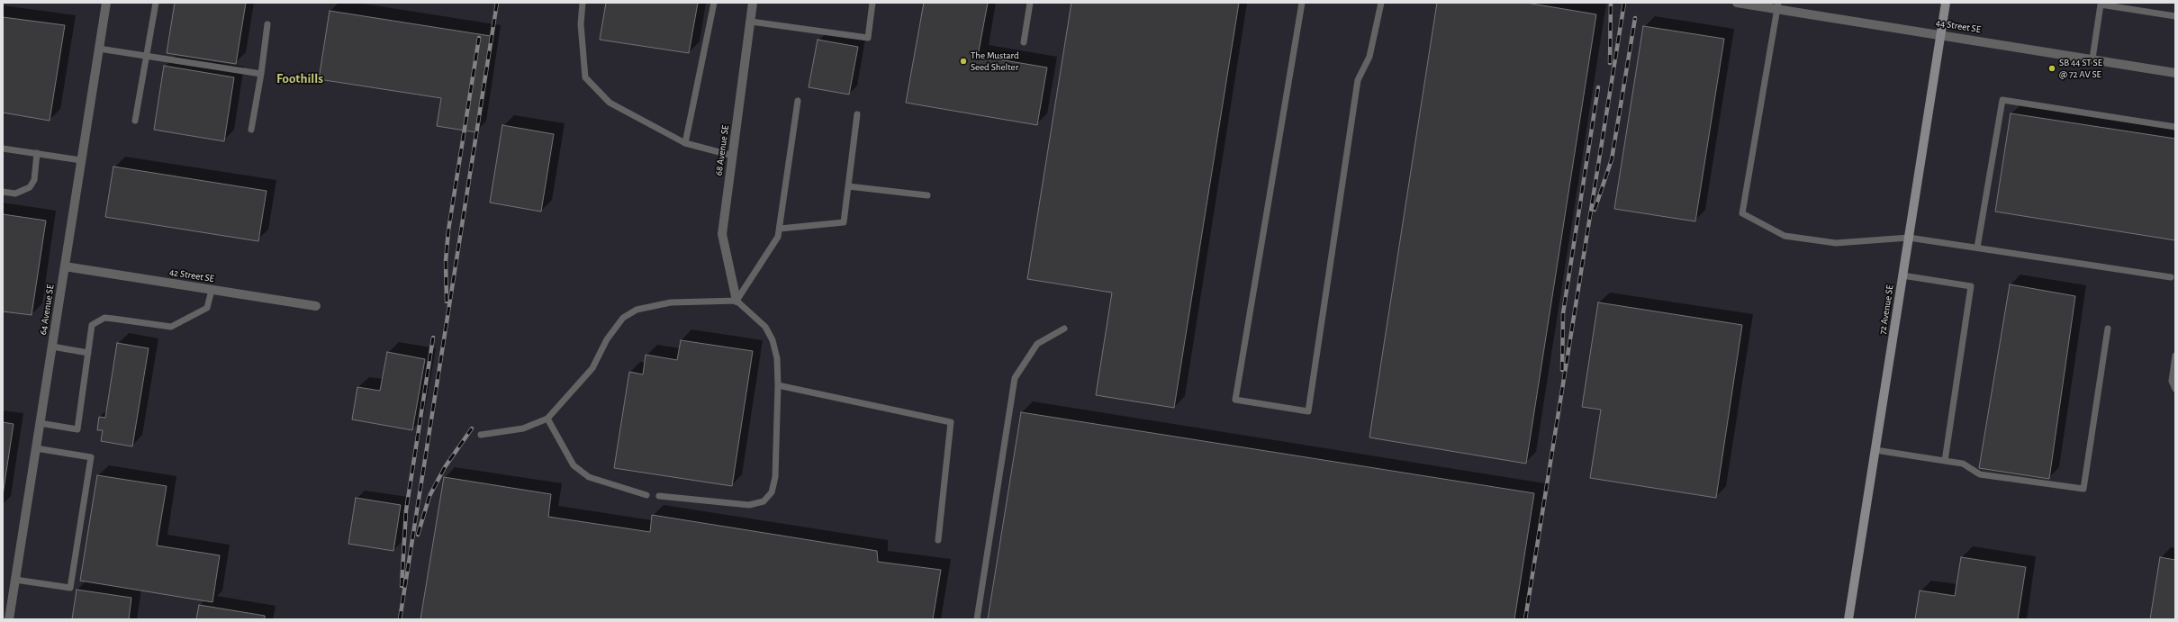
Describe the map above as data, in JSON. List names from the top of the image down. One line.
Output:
{"streets":{"street":["44 Street SE","68 Avenue SE","42 Street SE","64 Avenue SE","72 Avenue SE"]},"crossings":[["44 Street SE","72 Avenue SE"],["42 Street SE","64 Avenue SE"]],"districts":["Foothills"],"places":["The Mustard Seed Shelter","SB 44 ST SE @ 72 AV SE"]}
